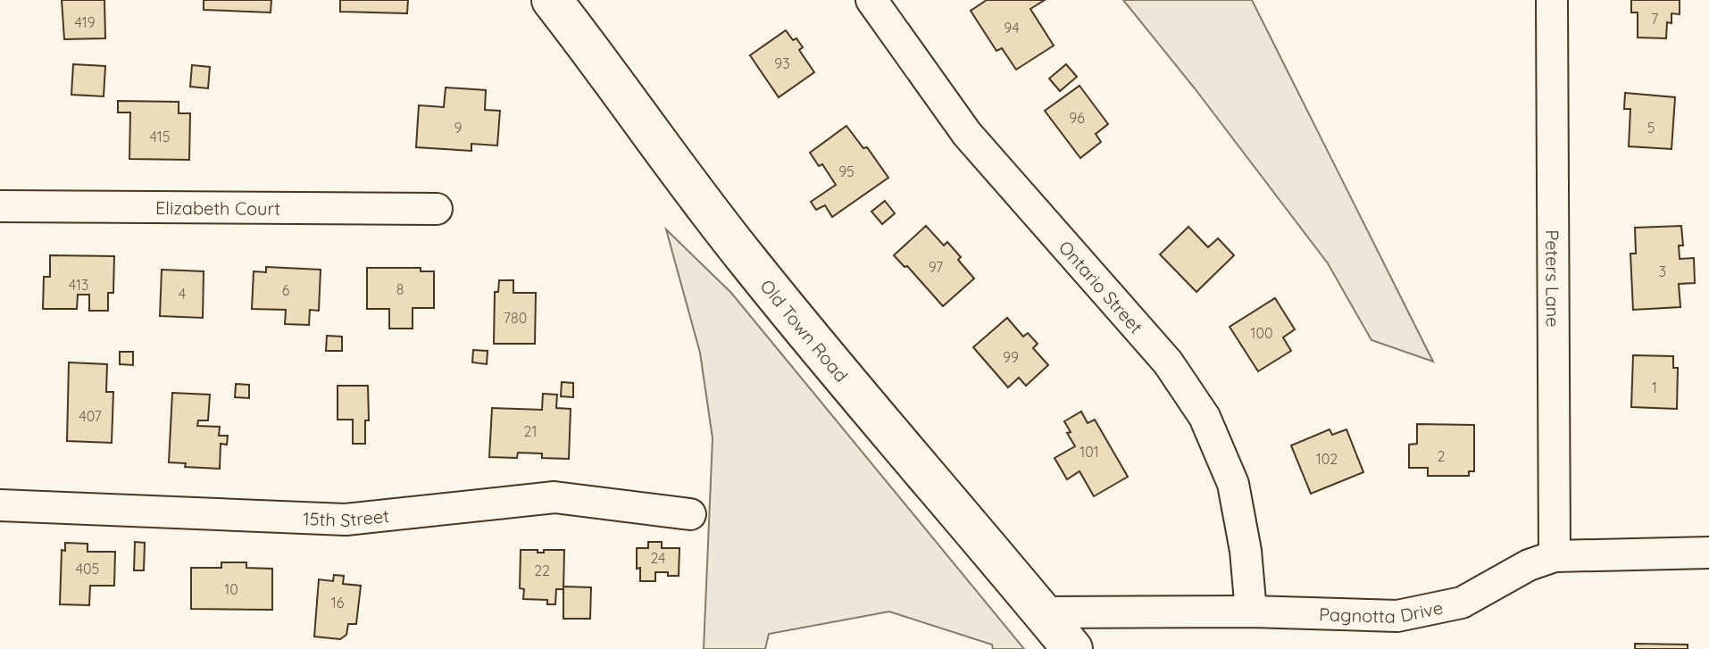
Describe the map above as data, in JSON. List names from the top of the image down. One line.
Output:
{"streets":{"main road":["Old Town Road"],"street":["Elizabeth Court","Peters Lane","Ontario Street","15th Street","Pagnotta Drive"]},"crossings":[["Peters Lane","Pagnotta Drive"],["Ontario Street","Pagnotta Drive"],["Old Town Road","Pagnotta Drive"]],"house_numbers":["7","419","94","93","96","9","5","415","95","97","3","413","8","6","4","780","100","99","1","407","21","101","2","102","24","405","22","10","16"]}
